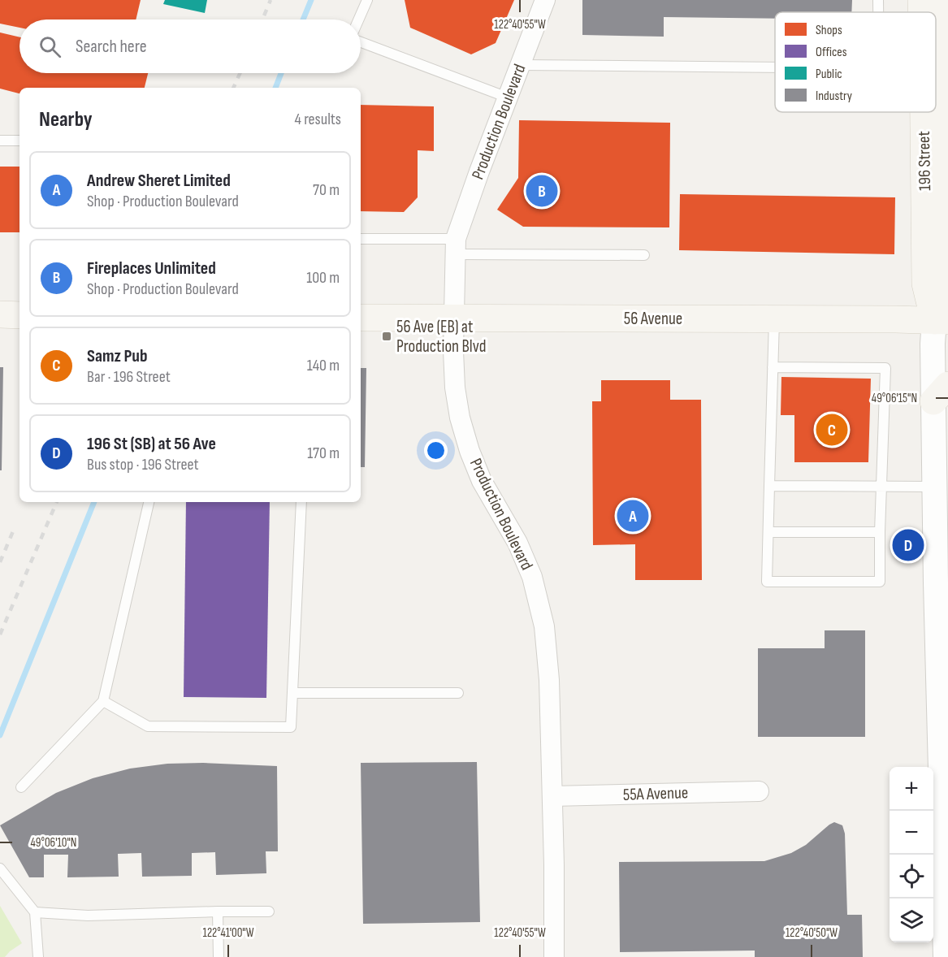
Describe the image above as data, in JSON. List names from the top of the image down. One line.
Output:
{"streets":{"main road":["196 Street","56 Avenue"],"street":["Production Boulevard","55A Avenue"]},"crossings":[["Production Boulevard","56 Avenue"],["Production Boulevard","55A Avenue"],["196 Street","56 Avenue"]],"places":{"transit":["56 Ave (EB) at Production Blvd"]},"legend":["Shops","Offices","Public","Industry"],"page":{"search":"Search here","heading":["Nearby","4 results"],"list":[{"mark":"A","name":"Andrew Sheret Limited","note":"Shop · Production Boulevard","value":"70 m"},{"mark":"B","name":"Fireplaces Unlimited","note":"Shop · Production Boulevard","value":"100 m"},{"mark":"C","name":"Samz Pub","note":"Bar · 196 Street","value":"140 m"},{"mark":"D","name":"196 St (SB) at 56 Ave","note":"Bus stop · 196 Street","value":"170 m"}],"pins":["B","C","A","D"],"map_buttons":["+","−"]},"coordinates":["122°40'55\"W","49°06'15\"N","49°06'10\"N","122°41'00\"W","122°40'50\"W"]}
